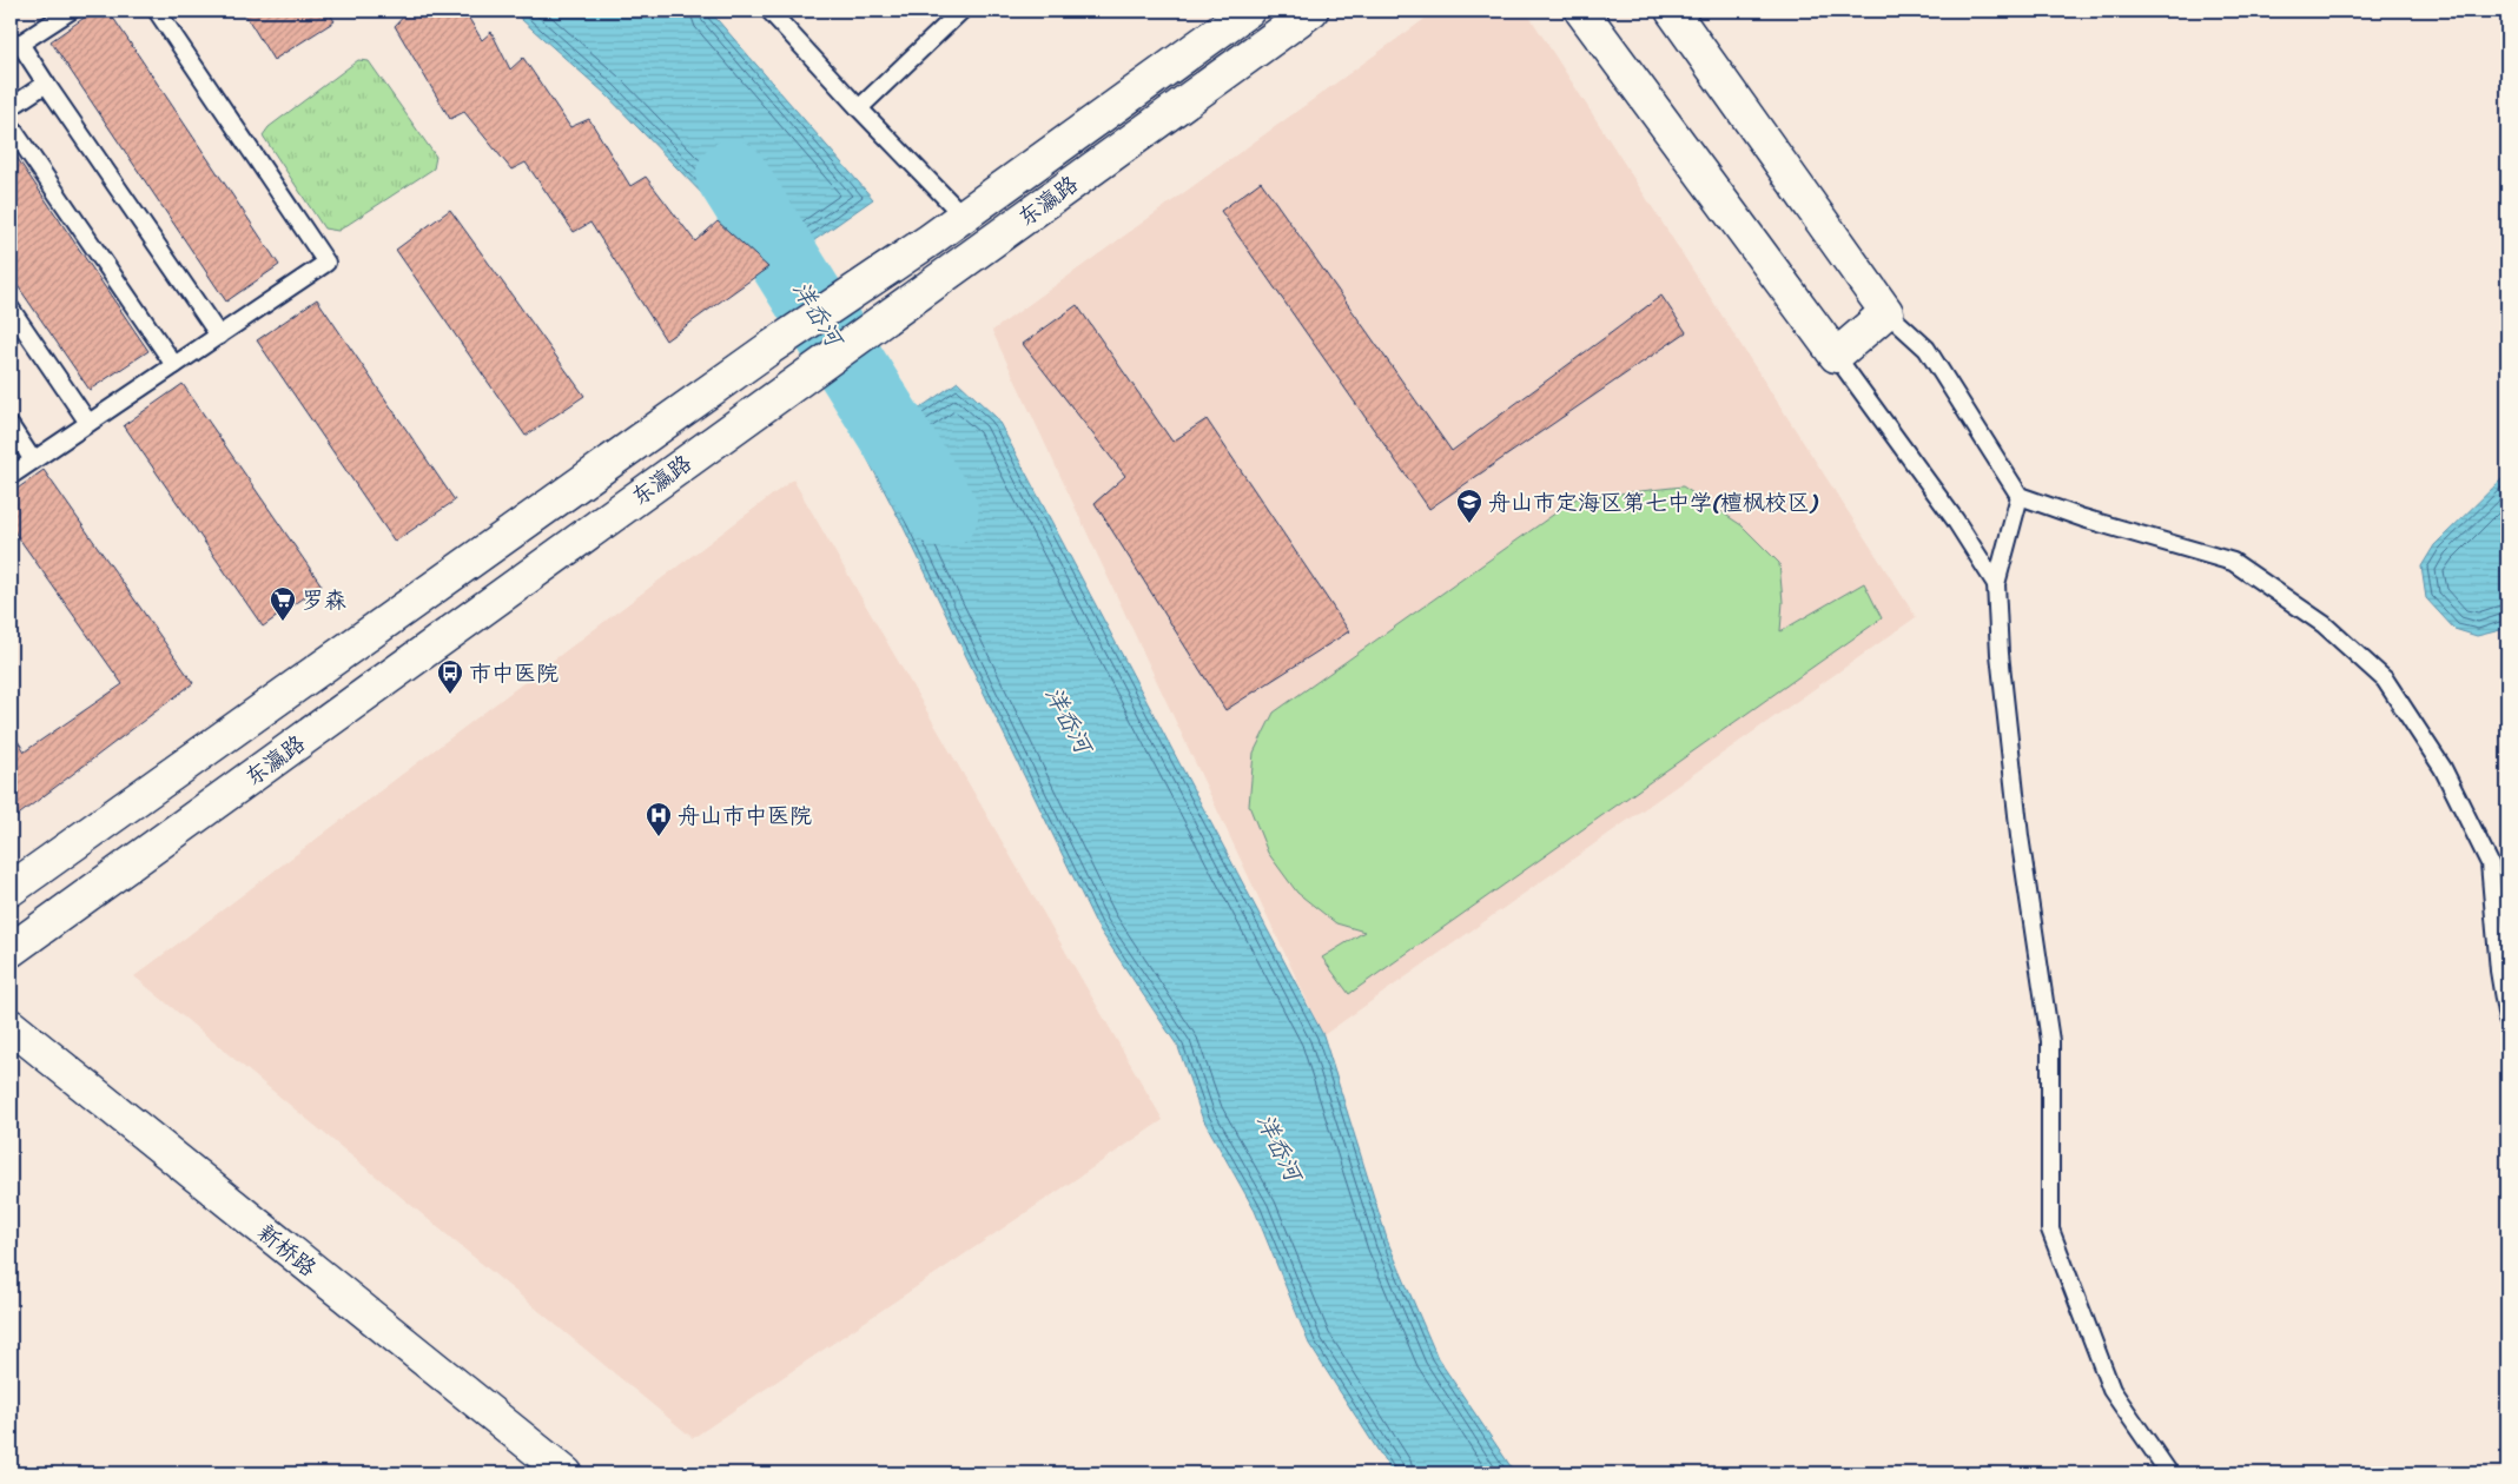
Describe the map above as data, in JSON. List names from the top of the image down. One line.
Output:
{"streets":{"main road":["东瀛路","新桥路"]},"water":["洋岙河"],"places":{"school or university":["舟山市定海区第七中学(檀枫校区)"],"supermarket":["罗森"],"bus stop":["市中医院"],"hospital":["舟山市中医院"]}}
